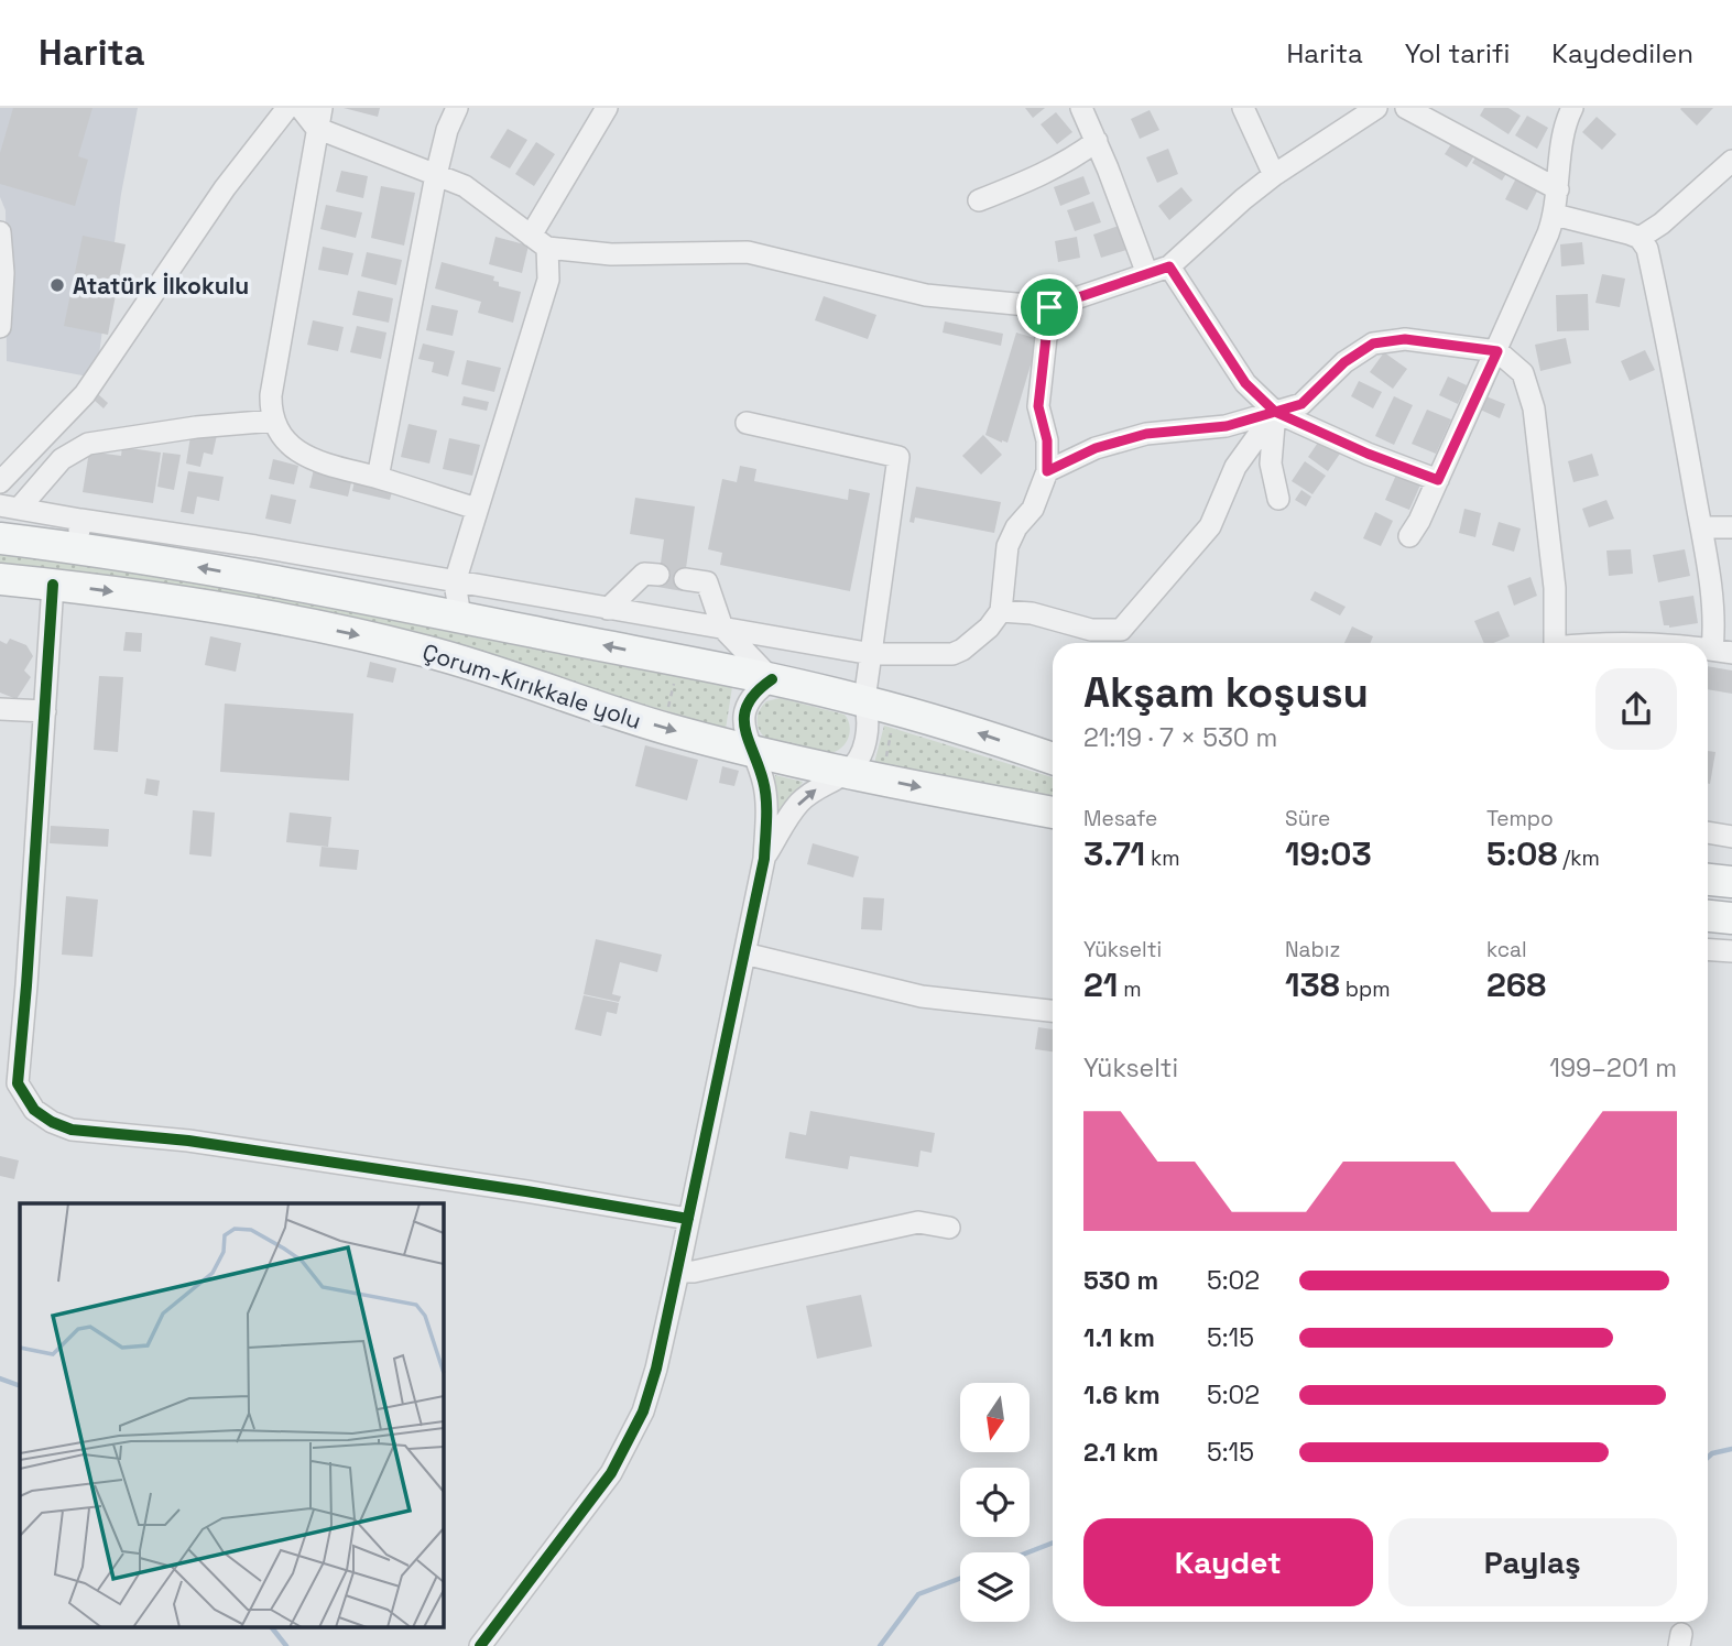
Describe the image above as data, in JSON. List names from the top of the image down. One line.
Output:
{"streets":{"highway":["Çorum-Kırıkkale yolu"]},"places":["Atatürk İlkokulu"],"north":"bottom","page":{"header":"Harita","nav":["Harita","Yol tarifi","Kaydedilen"],"heading":["Akşam koşusu","21:19 · 7 × 530 m"],"stats":[["Mesafe","3.71 km"],["Süre","19:03"],["Tempo","5:08 /km"],["Yükselti","21 m"],["Nabız","138 bpm"],["kcal","268"]],"chart":["Yükselti","199–201 m"],"list":[{"name":"530 m","note":"5:02"},{"name":"1.1 km","note":"5:15"},{"name":"1.6 km","note":"5:02"},{"name":"2.1 km","note":"5:15"}],"buttons":["Kaydet","Paylaş"]}}
